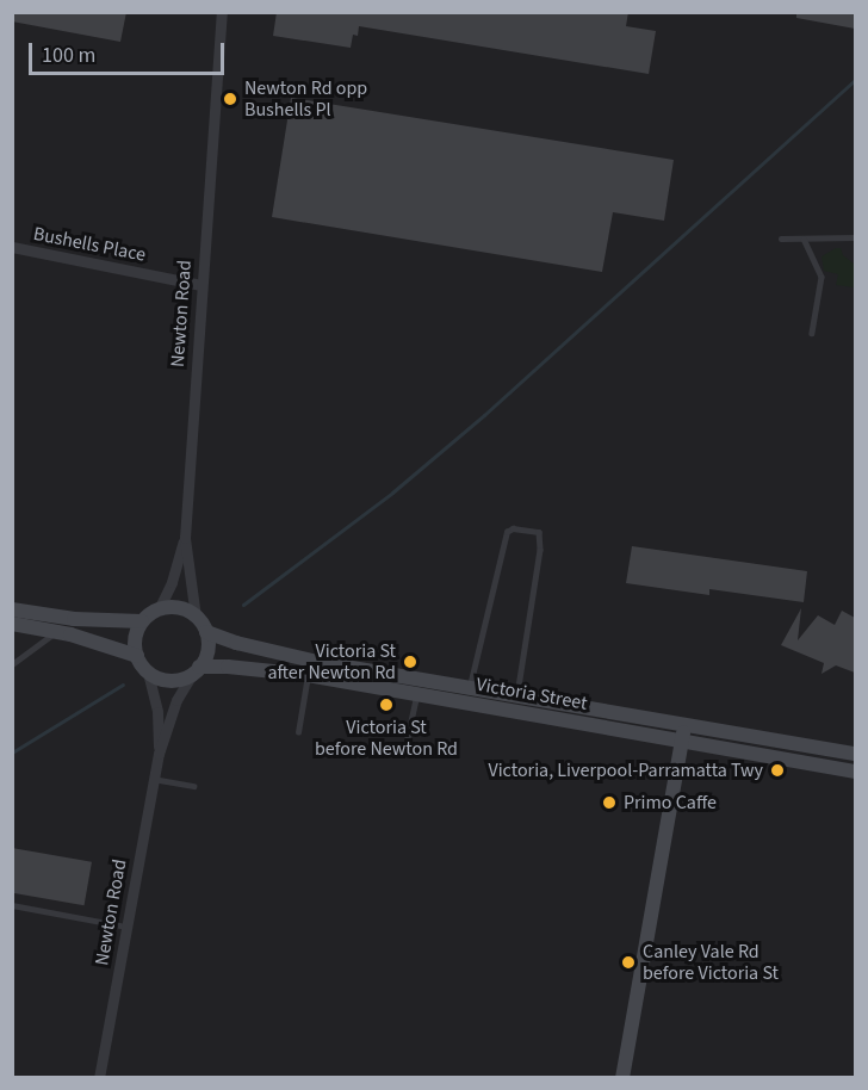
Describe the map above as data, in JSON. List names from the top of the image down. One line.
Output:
{"streets":{"main road":["Victoria Street"],"street":["Bushells Place","Newton Road"]},"crossings":[["Bushells Place","Newton Road"],["Newton Road","Victoria Street"]],"places":["Newton Rd opp Bushells Pl","Victoria St after Newton Rd","Victoria St before Newton Rd","Victoria, Liverpool-Parramatta Twy","Primo Caffe","Canley Vale Rd before Victoria St"],"scale_bar":"100 m"}
